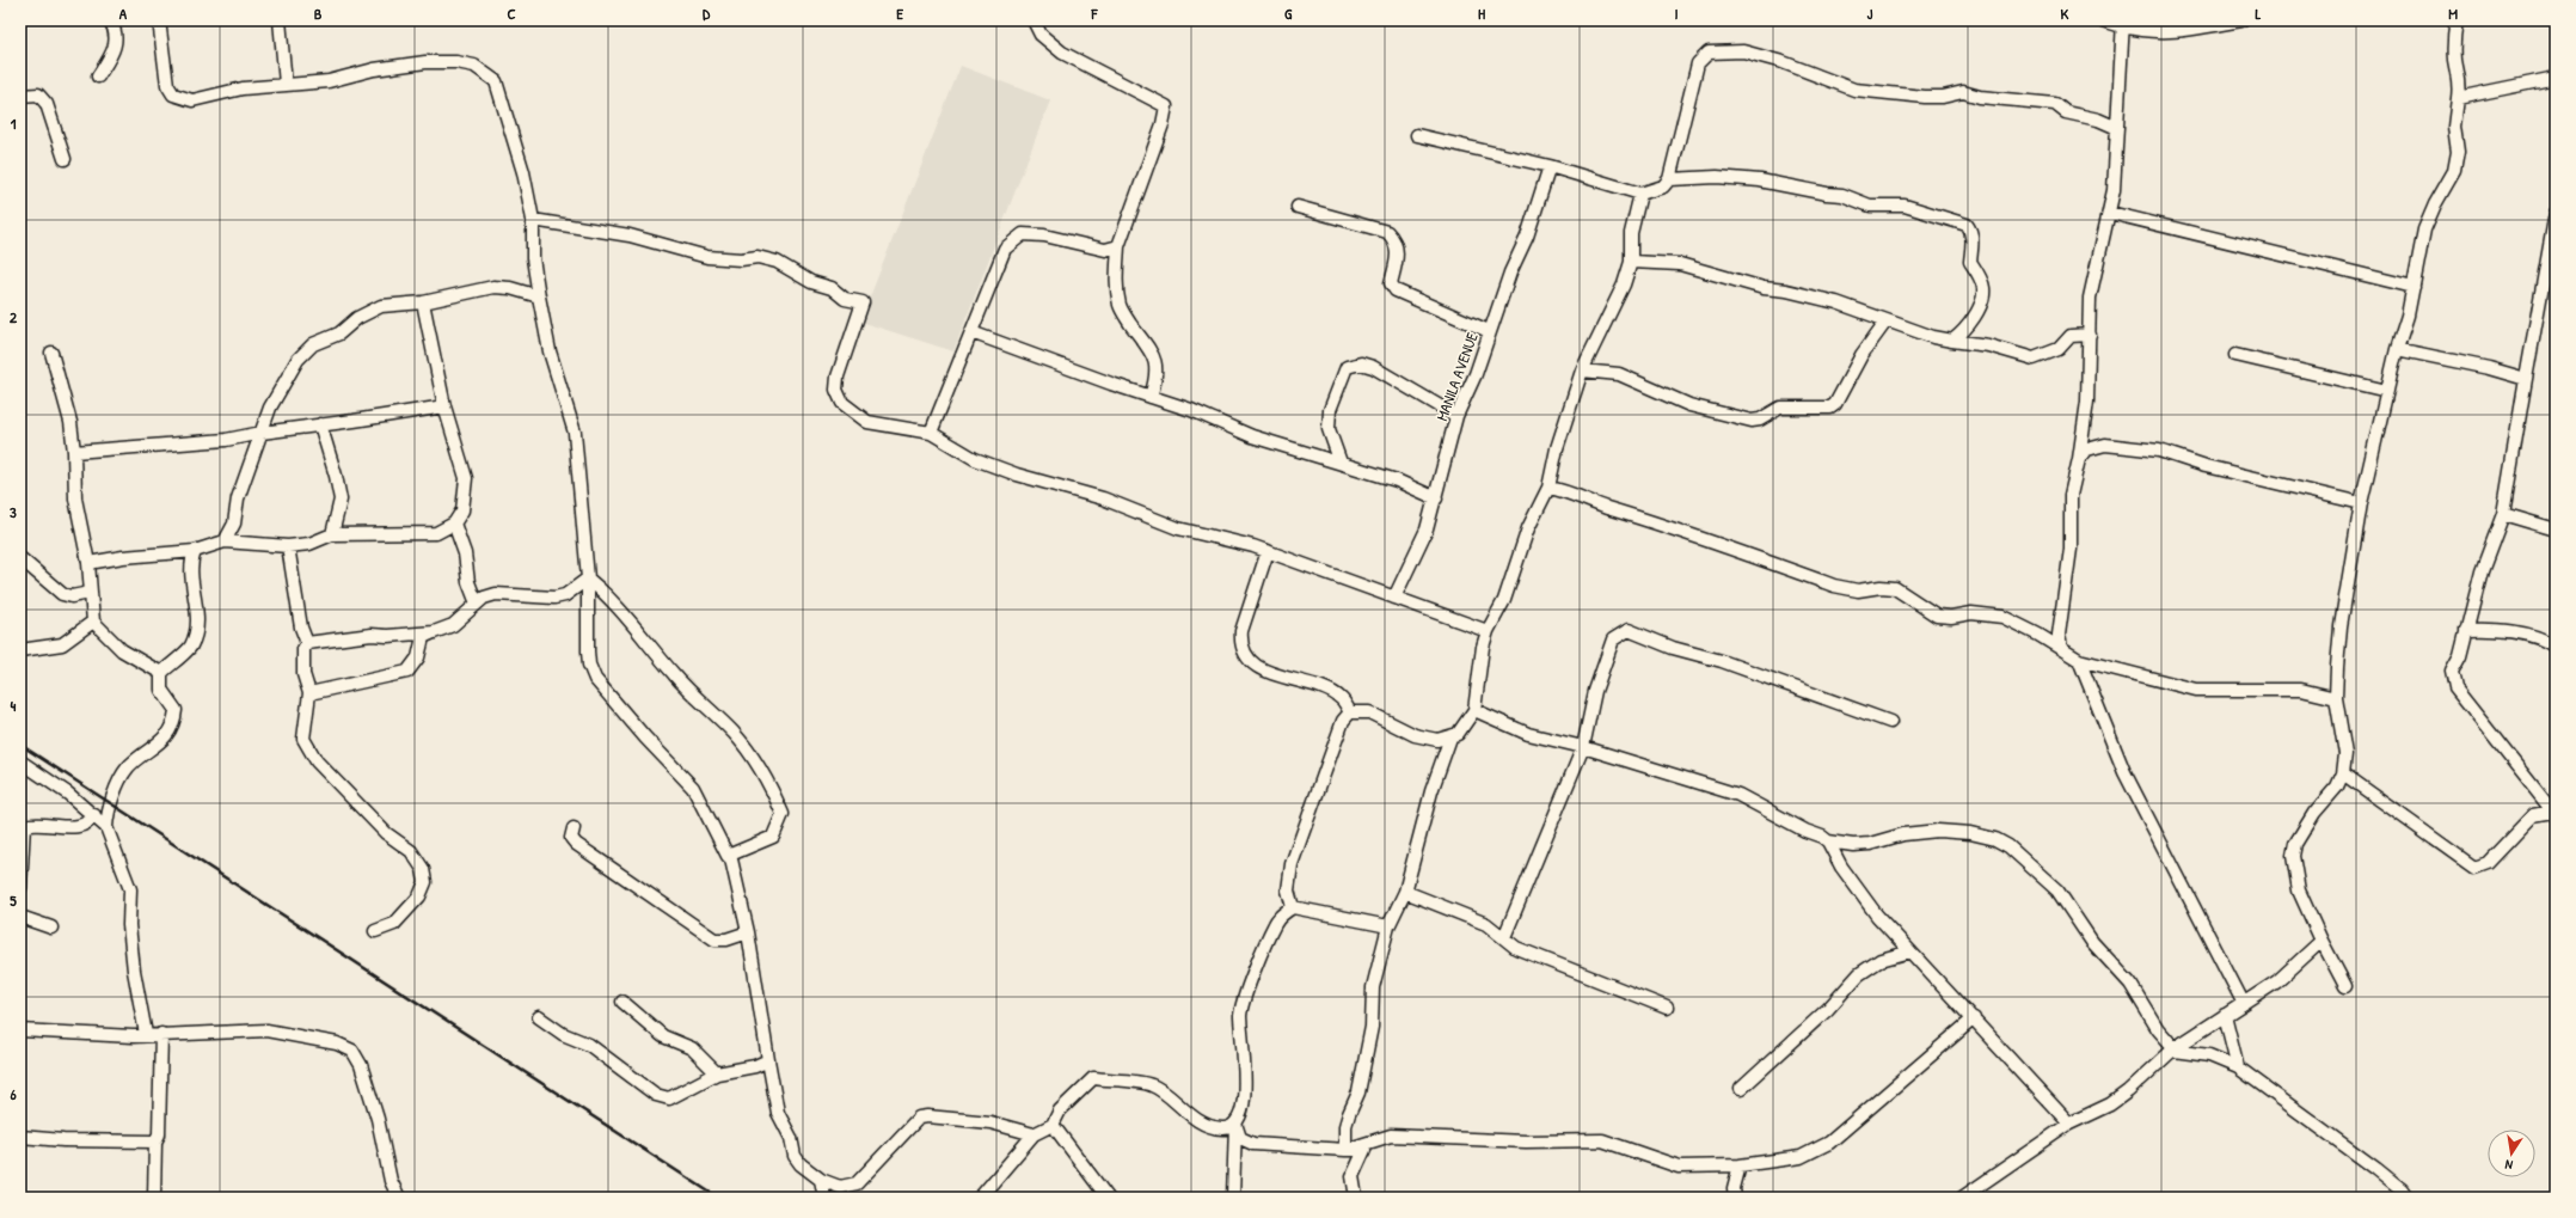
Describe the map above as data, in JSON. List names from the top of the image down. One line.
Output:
{"streets":{"street":["MANILA AVENUE"]},"north":"bottom","grid":{"columns":["A","B","C","D","E","F","G","H","I","J","K","L","M"],"rows":["1","2","3","4","5","6"]}}
